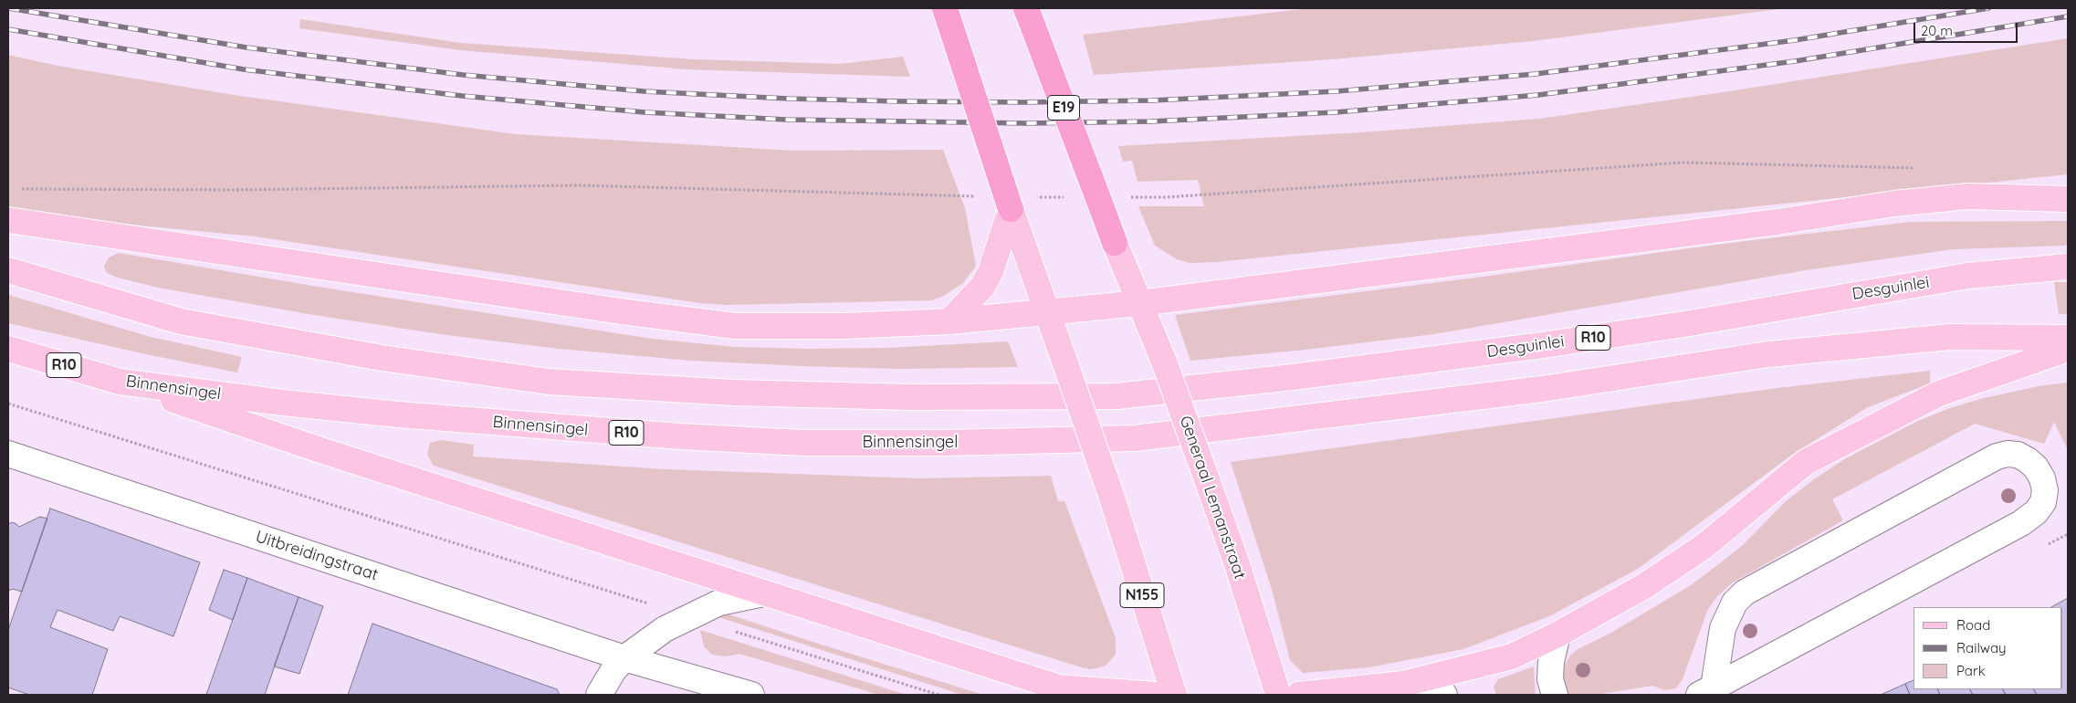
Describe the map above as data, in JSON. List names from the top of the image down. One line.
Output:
{"streets":{"highway":["E19"],"main road":["Desguinlei","R10","Binnensingel","Generaal Lemanstraat","N155"],"street":["Uitbreidingstraat"]},"crossings":[["E19","Generaal Lemanstraat"]],"legend":["Road","Railway","Park"],"scale_bar":"20 m"}
